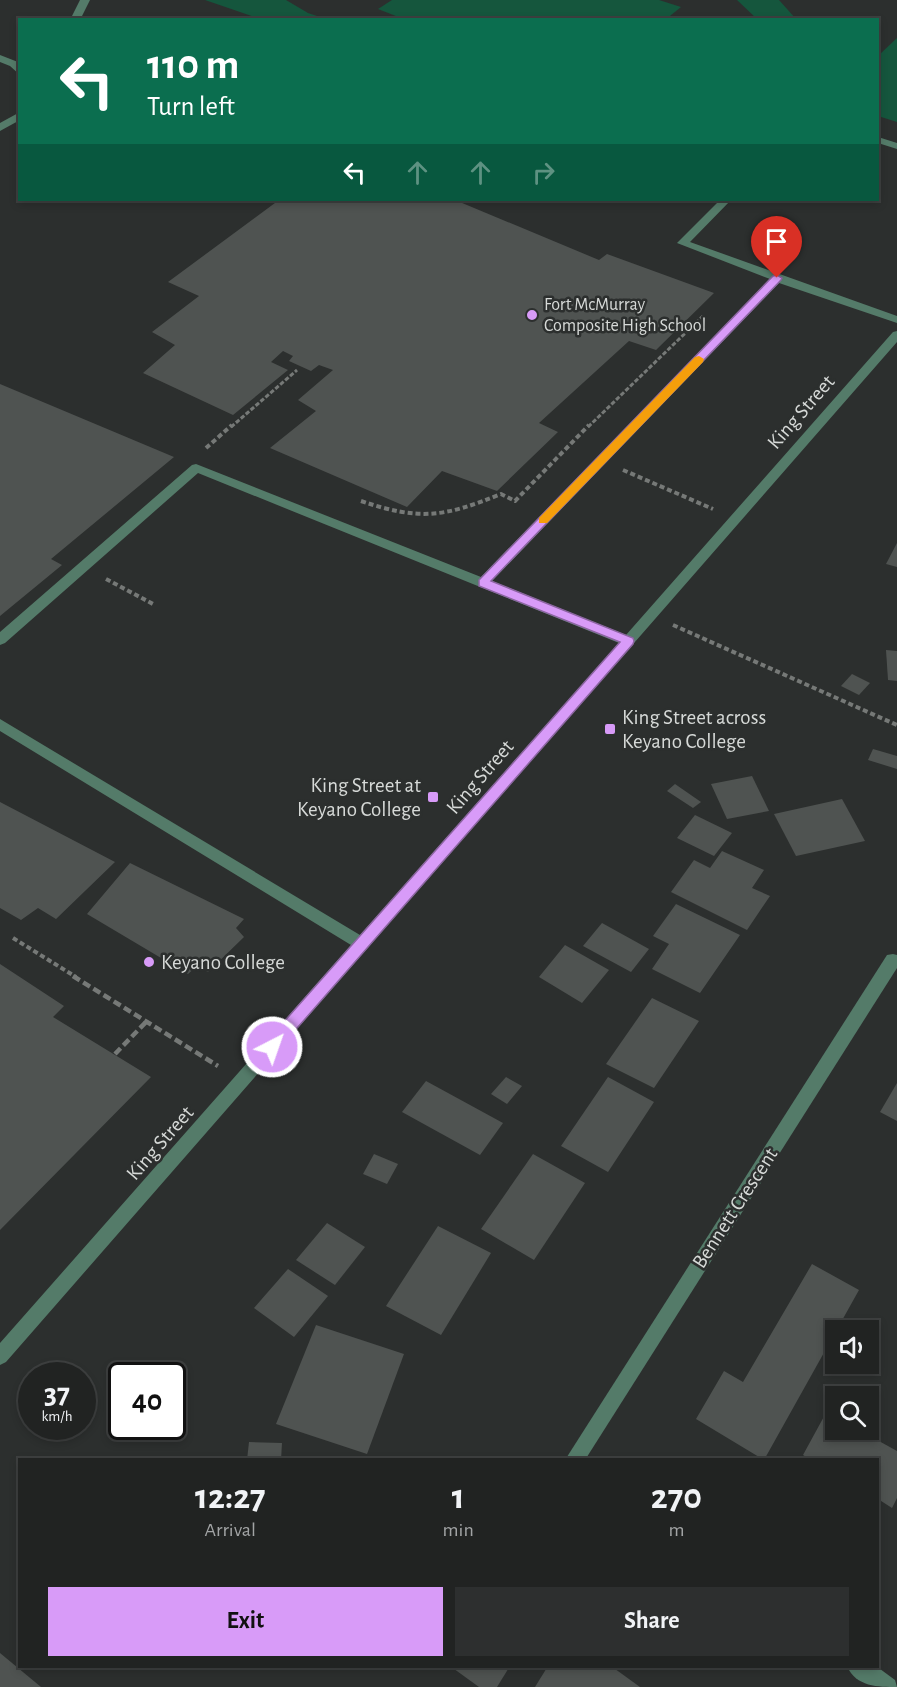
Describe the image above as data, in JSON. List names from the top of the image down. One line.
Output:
{"streets":{"street":["King Street","Bennett Crescent"]},"places":{"other":["Fort McMurray Composite High School","Keyano College"],"transit":["King Street across Keyano College","King Street at Keyano College"]},"page":{"turn":["110 m","Turn left"],"speed":"37 km/h","limit":"40","eta":["12:27","Arrival","1","min","270","m"],"buttons":["Exit","Share"]}}
